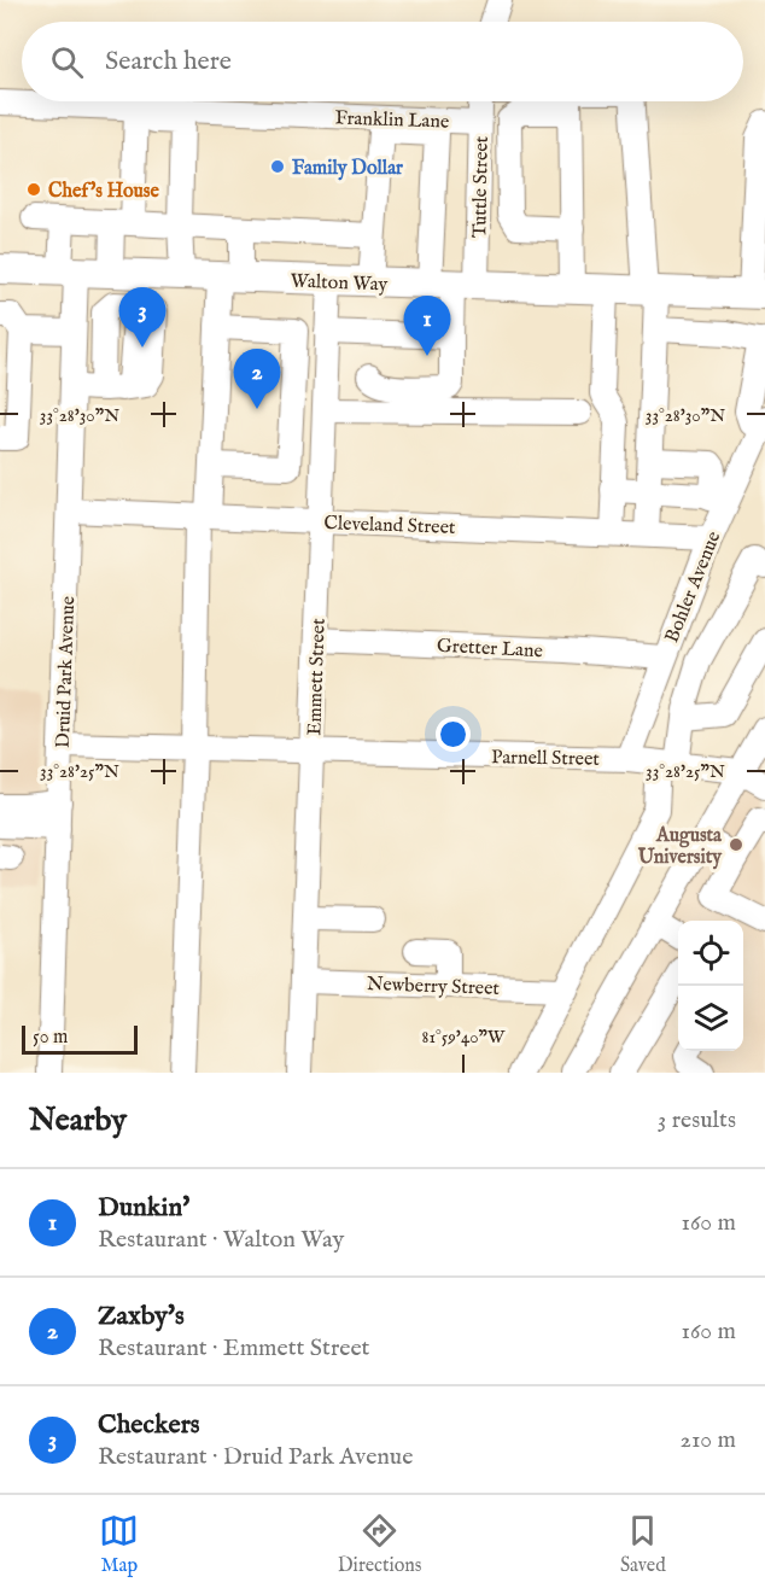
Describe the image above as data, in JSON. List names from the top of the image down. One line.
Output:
{"streets":{"main road":["Walton Way"],"street":["Franklin Lane","Tuttle Street","Cleveland Street","Bohler Avenue","Gretter Lane","Druid Park Avenue","Emmett Street","Parnell Street","Newberry Street"]},"crossings":[["Franklin Lane","Tuttle Street"],["Tuttle Street","Walton Way"],["Walton Way","Druid Park Avenue"],["Walton Way","Emmett Street"],["Cleveland Street","Bohler Avenue"],["Cleveland Street","Druid Park Avenue"],["Cleveland Street","Emmett Street"],["Bohler Avenue","Gretter Lane"],["Bohler Avenue","Parnell Street"],["Gretter Lane","Emmett Street"],["Druid Park Avenue","Parnell Street"],["Emmett Street","Parnell Street"],["Emmett Street","Newberry Street"]],"places":["Family Dollar","Chef's House","Augusta University"],"scale_bar":"50 m","page":{"search":"Search here","pins":["3","1","2"],"scale":"50 m","heading":["Nearby","3 results"],"list":[{"mark":"1","name":"Dunkin'","note":"Restaurant · Walton Way","value":"160 m"},{"mark":"2","name":"Zaxby's","note":"Restaurant · Emmett Street","value":"160 m"},{"mark":"3","name":"Checkers","note":"Restaurant · Druid Park Avenue","value":"210 m"}],"nav":["Map","Directions","Saved"]},"coordinates":["33°28'30\"N","33°28'25\"N","81°59'40\"W"]}
